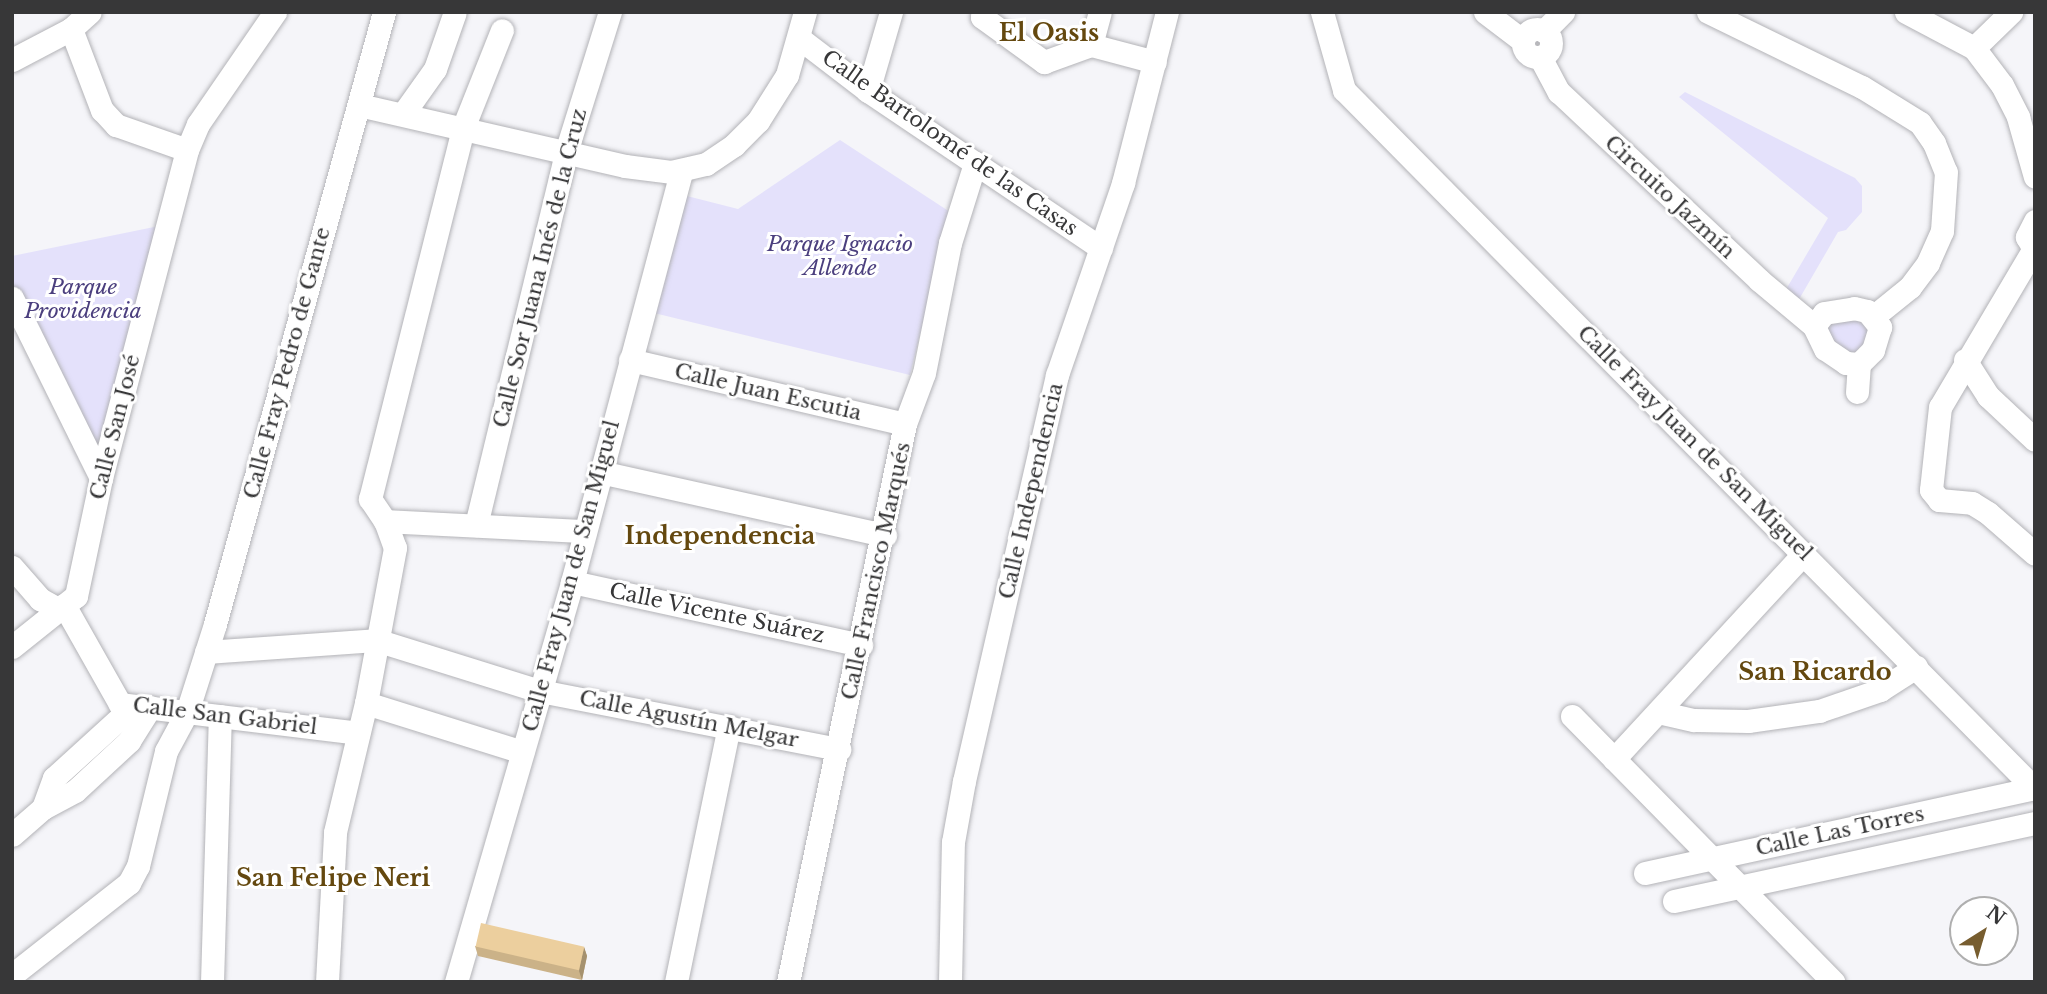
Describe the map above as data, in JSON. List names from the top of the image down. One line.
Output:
{"streets":{"street":["Calle Bartolomé de las Casas","Circuito Jazmín","Calle Sor Juana Inés de la Cruz","Calle Fray Pedro de Gante","Calle Juan Escutia","Calle San José","Calle Fray Juan de San Miguel","Calle Independencia","Calle Francisco Marqués","Calle Vicente Suárez","Calle San Gabriel","Calle Agustín Melgar","Calle Las Torres"]},"crossings":[["Calle Bartolomé de las Casas","Calle Independencia"],["Calle Bartolomé de las Casas","Calle Francisco Marqués"],["Calle Fray Pedro de Gante","Calle San Gabriel"],["Calle Juan Escutia","Calle Fray Juan de San Miguel"],["Calle Juan Escutia","Calle Francisco Marqués"],["Calle San José","Calle San Gabriel"],["Calle Fray Juan de San Miguel","Calle Vicente Suárez"],["Calle Fray Juan de San Miguel","Calle Agustín Melgar"],["Calle Fray Juan de San Miguel","Calle Las Torres"],["Calle Francisco Marqués","Calle Vicente Suárez"],["Calle Francisco Marqués","Calle Agustín Melgar"]],"districts":["El Oasis","Independencia","San Ricardo","San Felipe Neri"],"parks":["Parque Ignacio Allende","Parque Providencia"],"north":"top right"}
